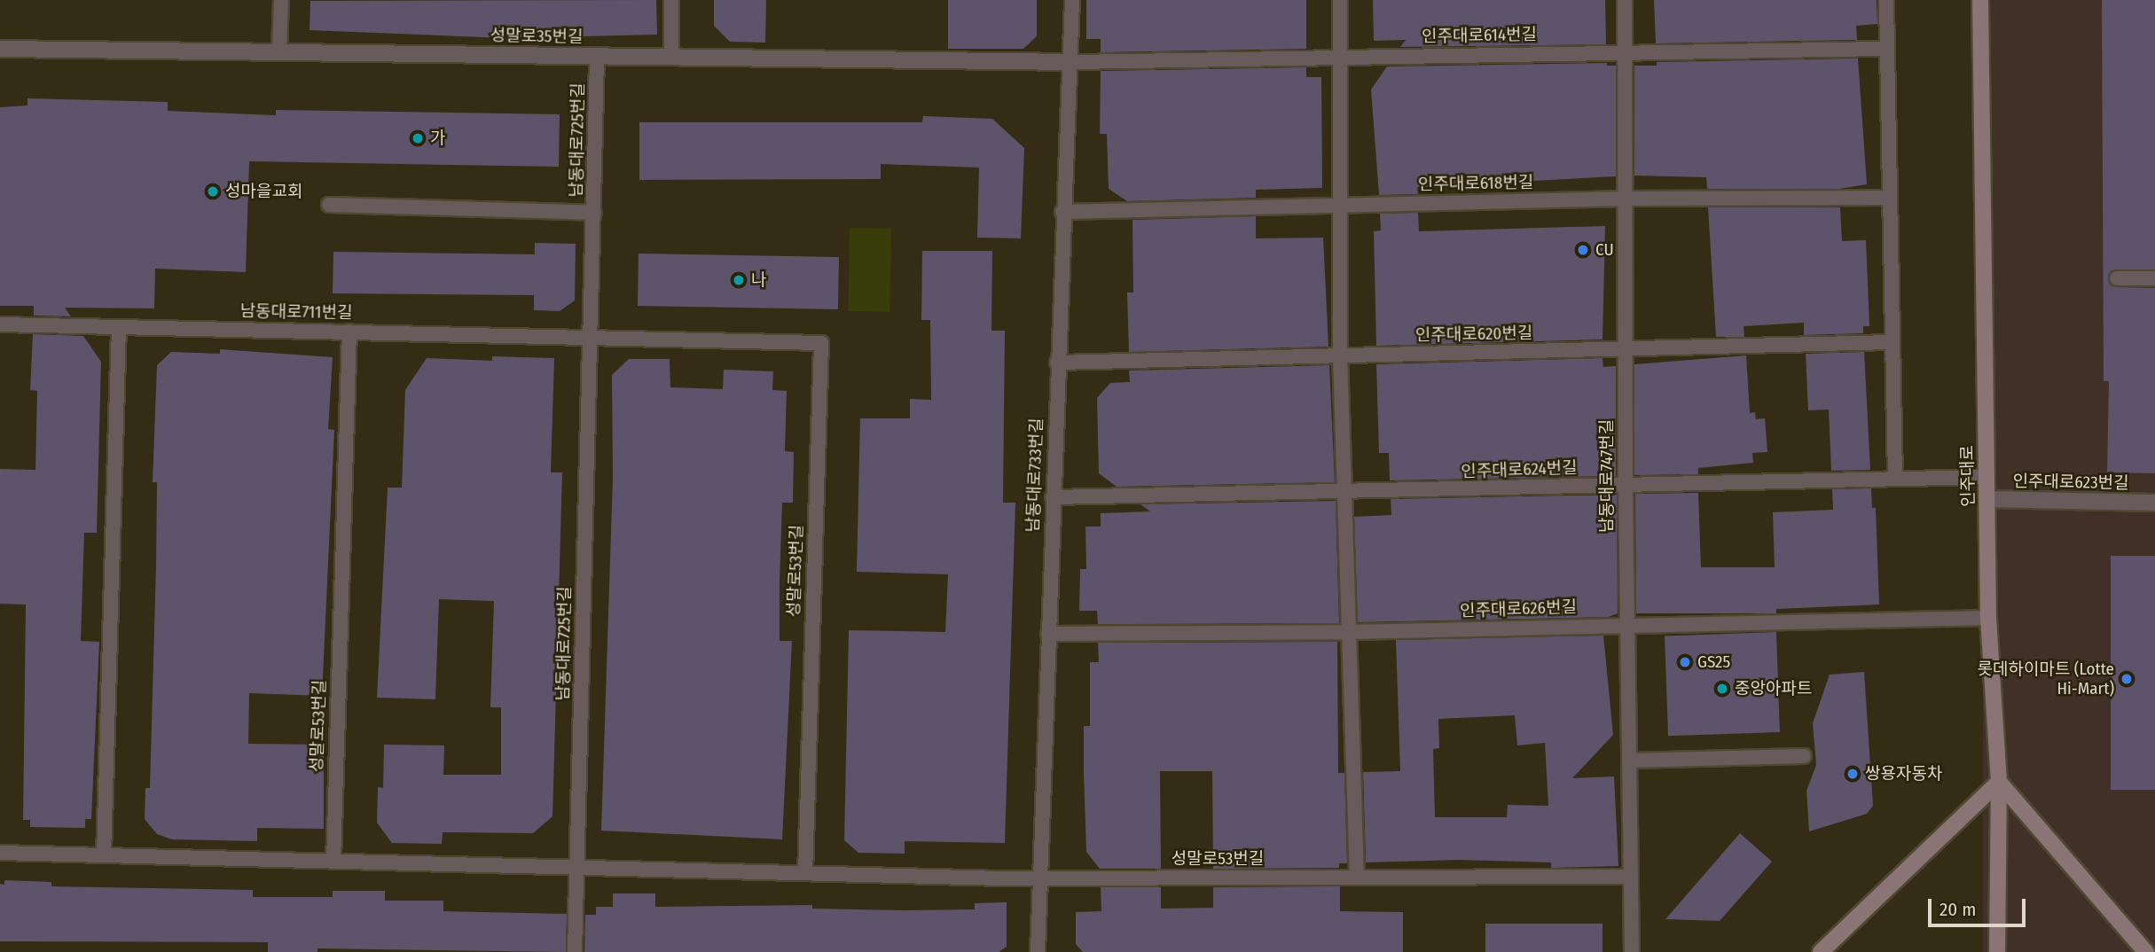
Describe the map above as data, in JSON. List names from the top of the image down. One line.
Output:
{"streets":{"main road":["인주대로"],"street":["성말로35번길","인주대로623번길"],"lane":["인주대로614번길","남동대로725번길","인주대로618번길","남동대로711번길","인주대로620번길","인주대로624번길","남동대로733번길","남동대로747번길","성말로53번길","인주대로626번길"]},"crossings":[["인주대로614번길","성말로35번길"],["인주대로614번길","남동대로733번길"],["인주대로614번길","남동대로747번길"],["성말로35번길","남동대로725번길"],["성말로35번길","남동대로733번길"],["남동대로725번길","남동대로711번길"],["남동대로725번길","성말로53번길"],["인주대로618번길","남동대로733번길"],["인주대로618번길","남동대로747번길"],["남동대로711번길","성말로53번길"],["인주대로620번길","남동대로733번길"],["인주대로620번길","남동대로747번길"],["인주대로624번길","남동대로733번길"],["인주대로624번길","남동대로747번길"],["인주대로624번길","인주대로"],["남동대로733번길","성말로53번길"],["남동대로733번길","인주대로626번길"],["남동대로747번길","성말로53번길"],["남동대로747번길","인주대로626번길"],["인주대로","인주대로623번길"],["인주대로","인주대로626번길"]],"places":["가","성마을교회","CU","나","GS25","롯데하이마트 (Lotte Hi-Mart)","중앙아파트","쌍용자동차"],"scale_bar":"20 m"}
